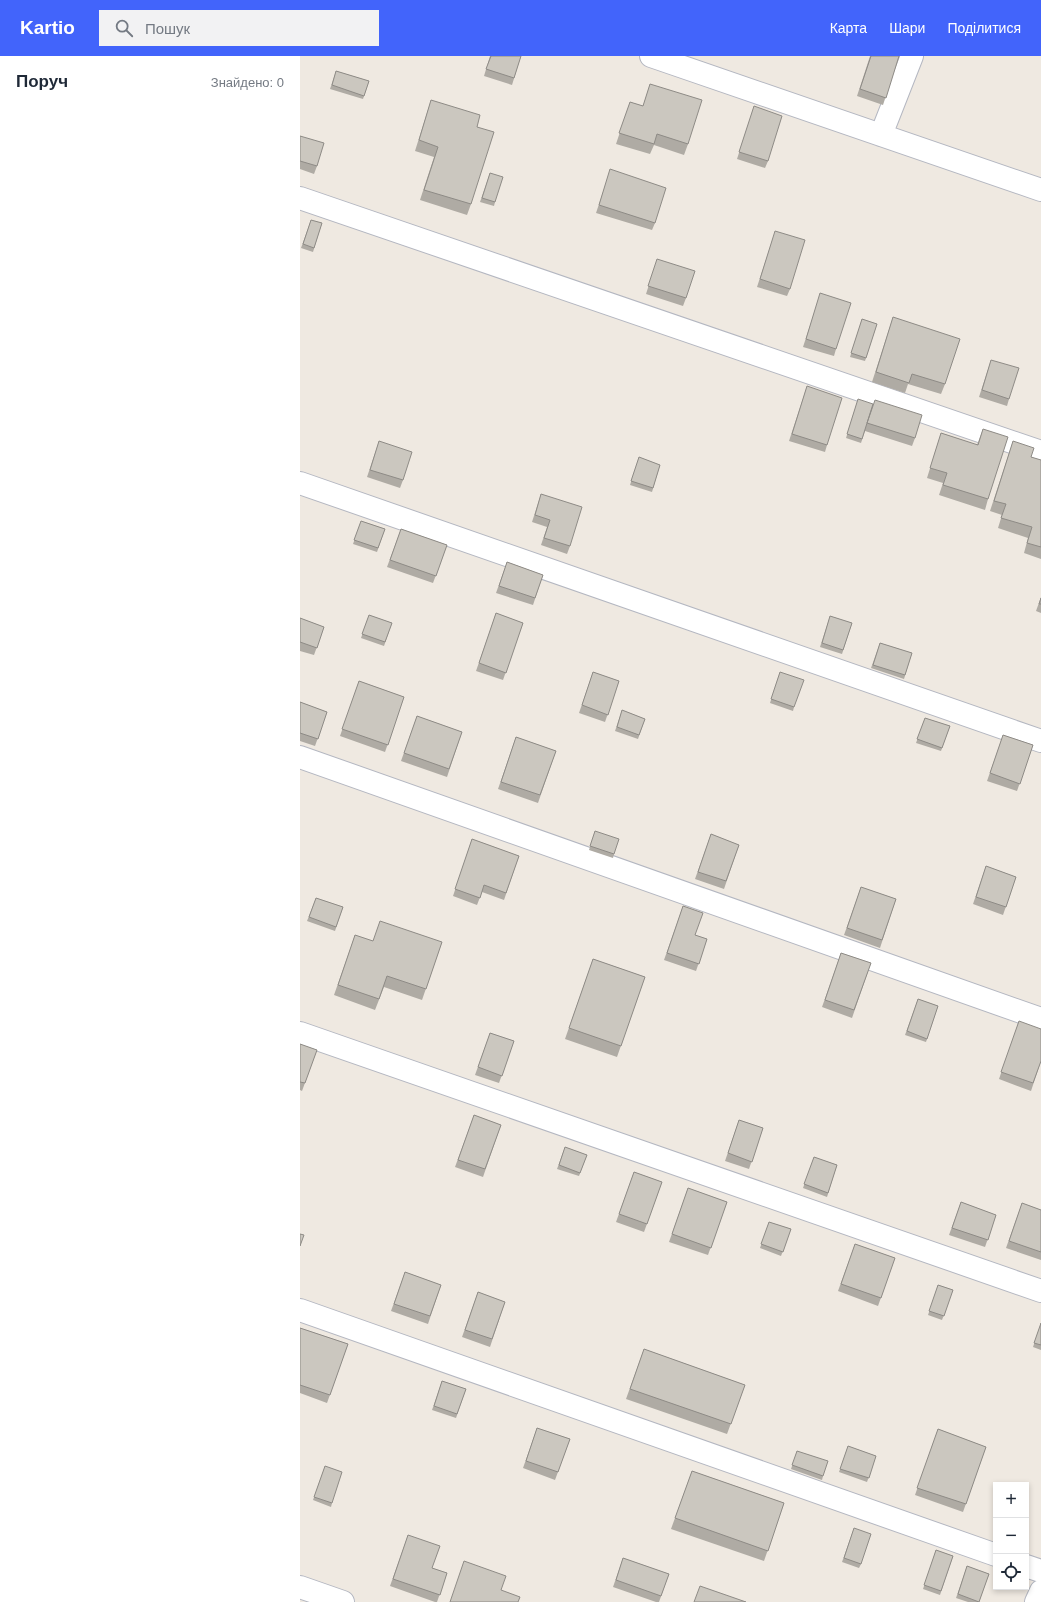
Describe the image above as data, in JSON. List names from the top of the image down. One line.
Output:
{"page":{"header":"Kartio","search":"Пошук","nav":["Карта","Шари","Поділитися"],"heading":["Поруч","Знайдено: 0"],"map_buttons":["+","−"]}}
